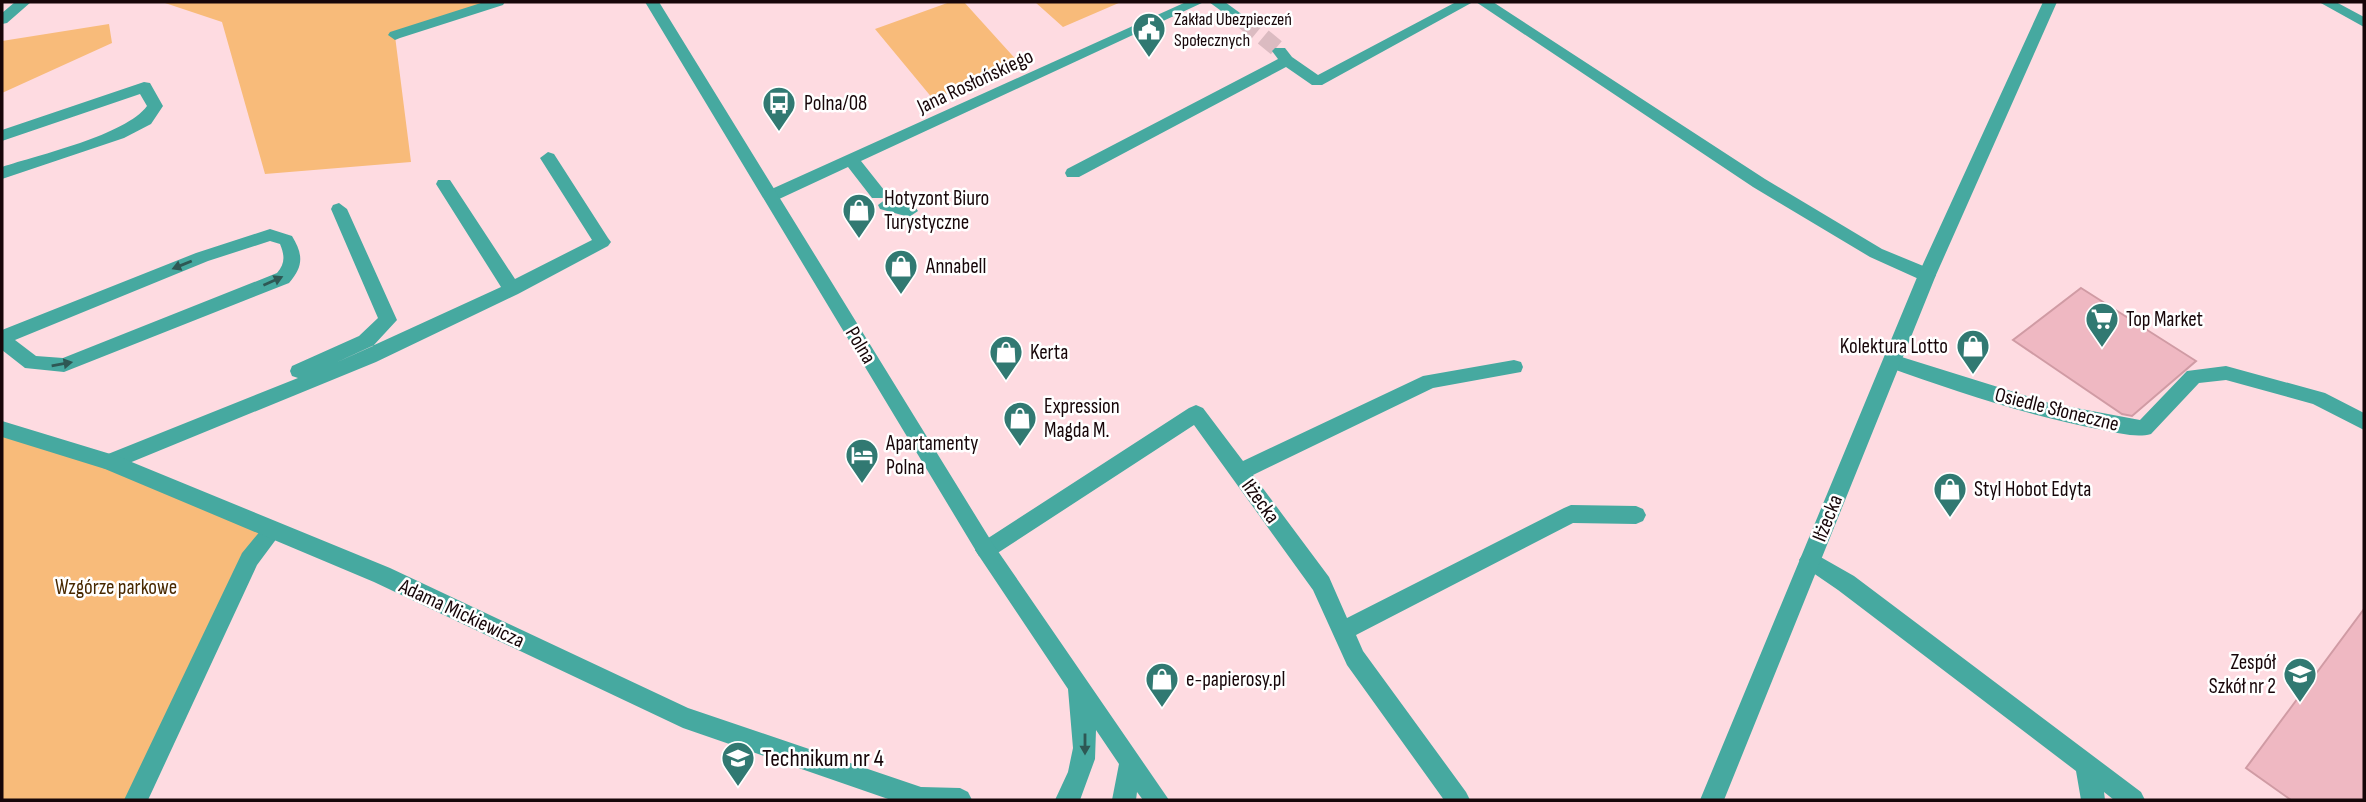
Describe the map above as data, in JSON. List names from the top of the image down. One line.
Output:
{"streets":{"street":["Jana Rosłońskiego","Polna","Osiedle Słoneczne","Iłżecka","Adama Mickiewicza"]},"crossings":[["Jana Rosłońskiego","Polna"],["Polna","Iłżecka"],["Osiedle Słoneczne","Iłżecka"]],"parks":["Wzgórze parkowe"],"places":{"public building":["Zakład Ubezpieczeń Społecznych"],"bus stop":["Polna/08"],"shop":["Hotyzont Biuro Turystyczne","Annabell","Kolektura Lotto","Kerta","Expression Magda M.","Styl Hobot Edyta","e-papierosy.pl"],"supermarket":["Top Market"],"hotel":["Apartamenty Polna"],"school or university":["Zespół Szkół nr 2","Technikum nr 4"]}}
